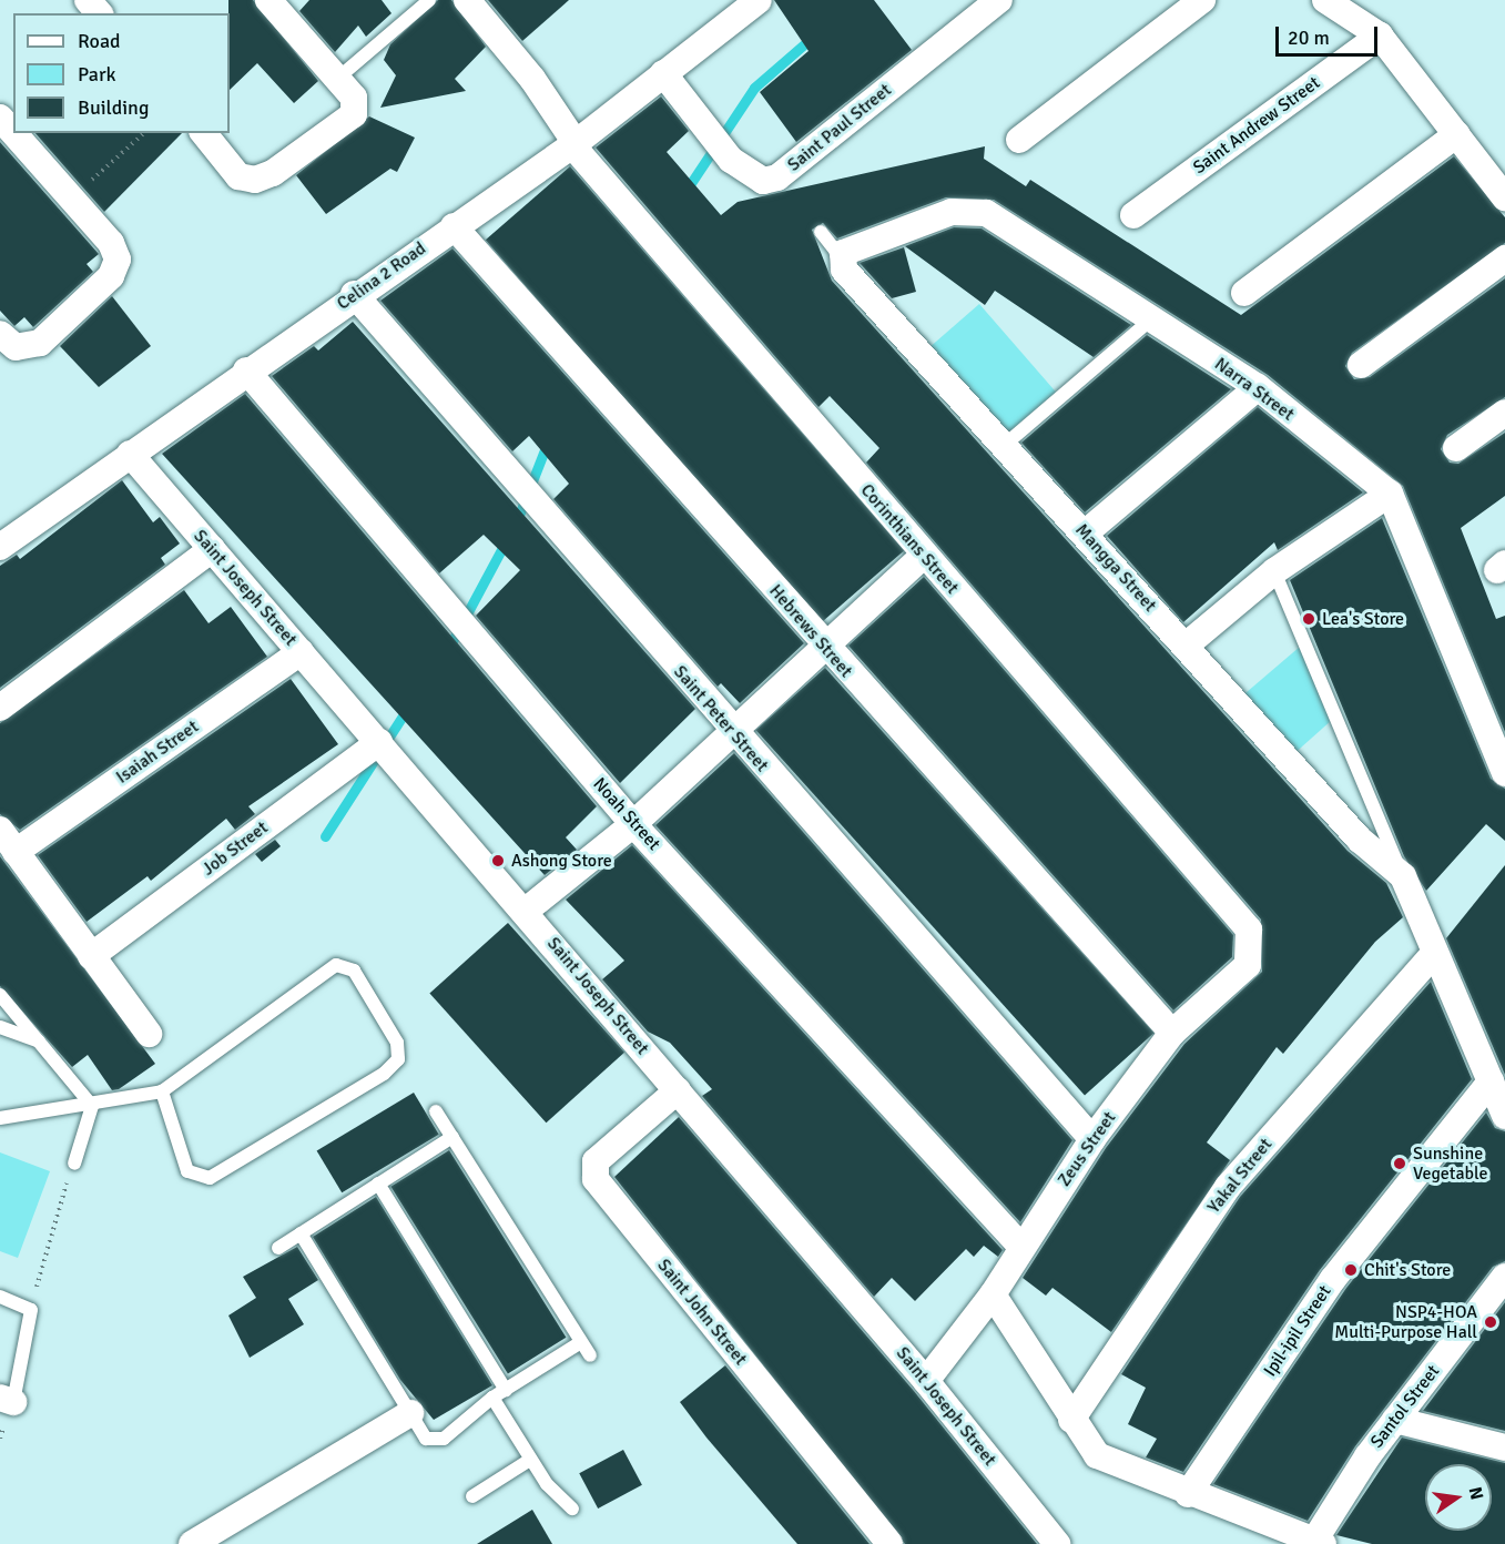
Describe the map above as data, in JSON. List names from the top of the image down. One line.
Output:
{"streets":{"street":["Saint Andrew Street","Saint Paul Street","Celina 2 Road","Narra Street","Corinthians Street","Mangga Street","Saint Joseph Street","Hebrews Street","Saint Peter Street","Isaiah Street","Noah Street","Job Street","Zeus Street","Yakal Street","Saint John Street","Ipil-ipil Street","Santol Street"]},"crossings":[["Saint Paul Street","Celina 2 Road"],["Celina 2 Road","Corinthians Street"],["Celina 2 Road","Saint Joseph Street"],["Celina 2 Road","Hebrews Street"],["Celina 2 Road","Saint Peter Street"],["Celina 2 Road","Noah Street"],["Narra Street","Mangga Street"],["Corinthians Street","Zeus Street"],["Mangga Street","Yakal Street"],["Mangga Street","Ipil-ipil Street"],["Saint Joseph Street","Isaiah Street"],["Saint Joseph Street","Job Street"],["Saint Joseph Street","Zeus Street"],["Saint Joseph Street","Saint John Street"],["Hebrews Street","Zeus Street"],["Saint Peter Street","Zeus Street"],["Noah Street","Zeus Street"]],"places":["Lea's Store","Ashong Store","Sunshine Vegetable","Chit's Store","NSP4-HOA Multi-Purpose Hall"],"legend":["Road","Park","Building"],"scale_bar":"20 m","north":"right"}
